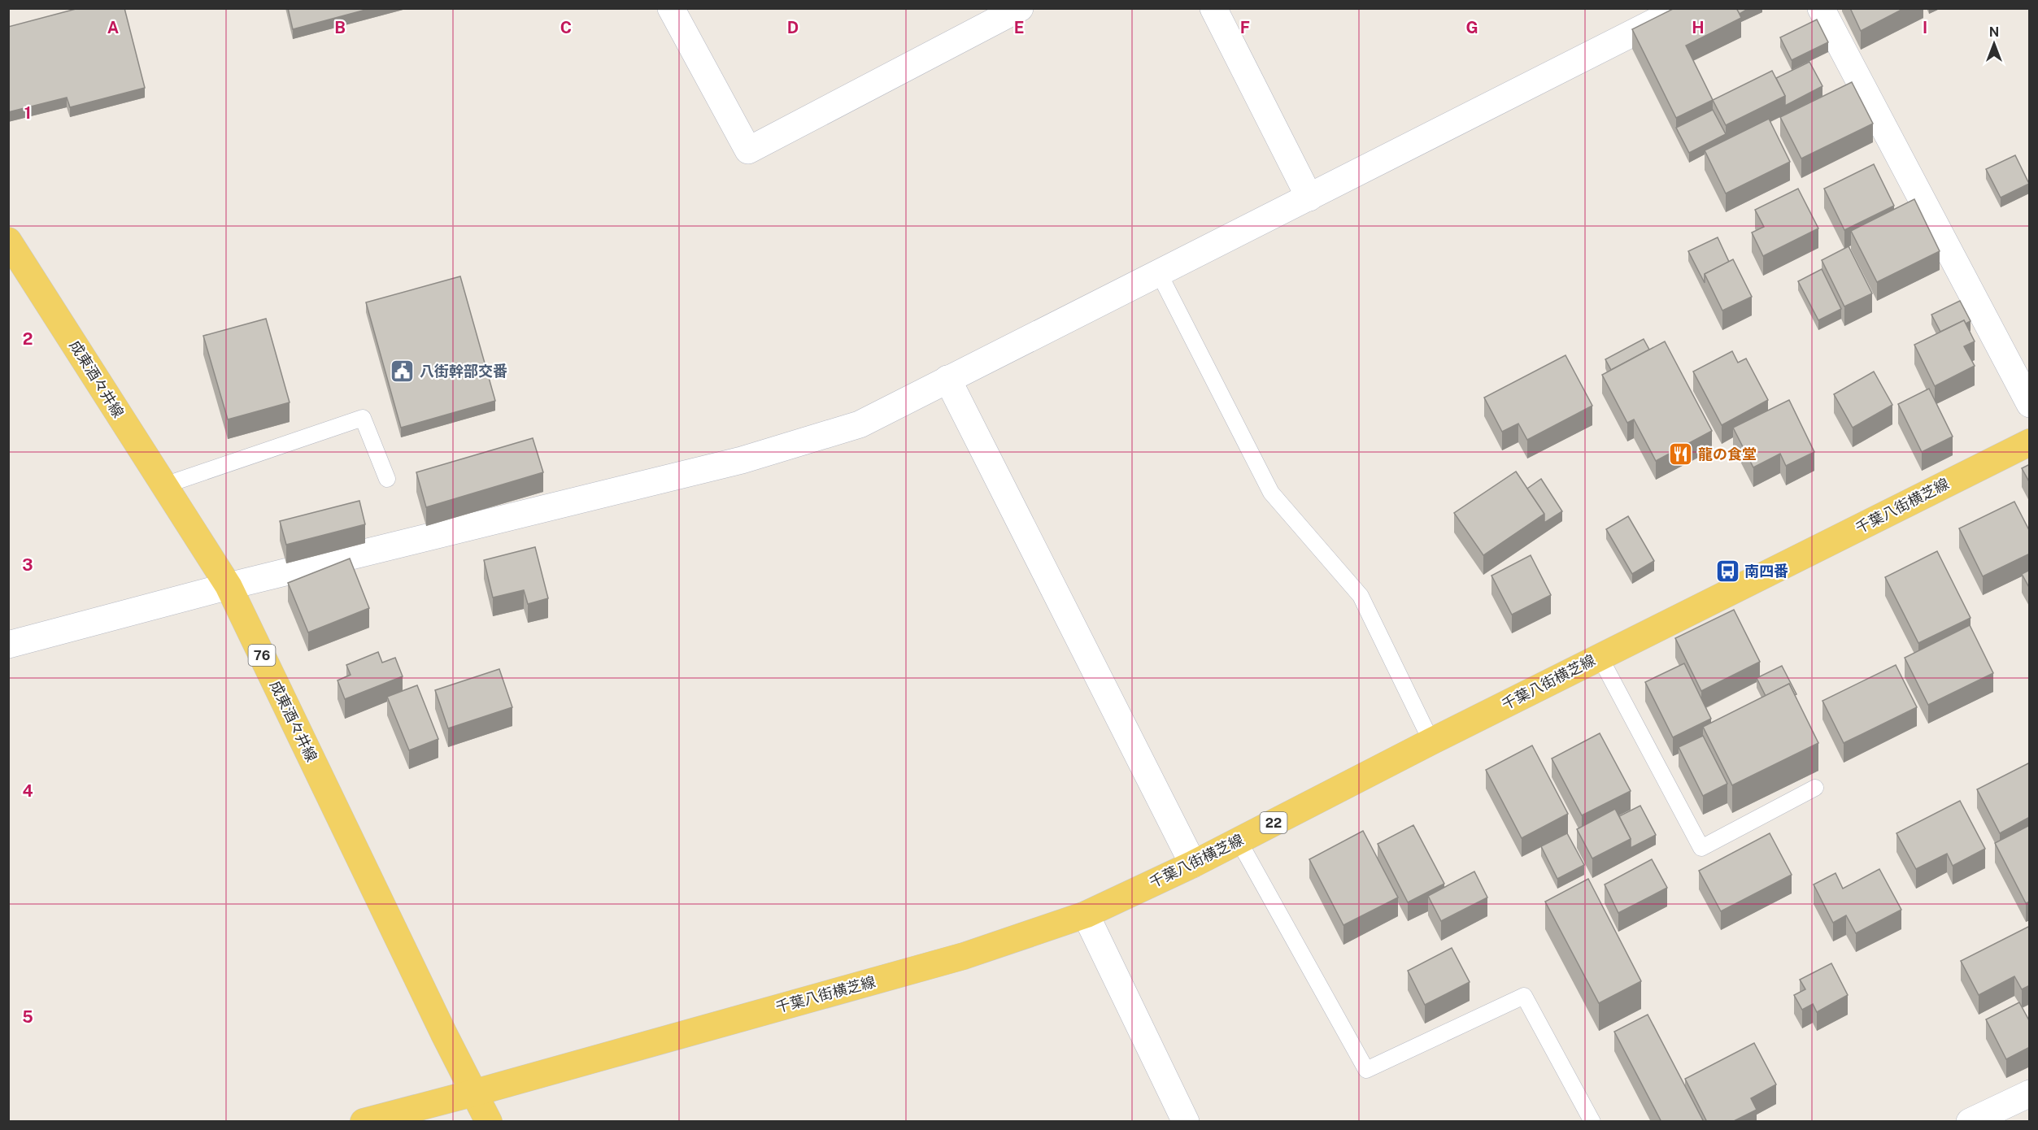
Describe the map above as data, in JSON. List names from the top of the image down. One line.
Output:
{"streets":{"main road":["成東酒々井線","千葉八街横芝線","76","22"]},"crossings":[["成東酒々井線","千葉八街横芝線"],["成東酒々井線","76"],["千葉八街横芝線","76"]],"places":{"public building":["八街幹部交番"],"restaurant":["龍の食堂"],"bus stop":["南四番"]},"north":"top","grid":{"columns":["A","B","C","D","E","F","G","H","I"],"rows":["1","2","3","4","5"]}}
